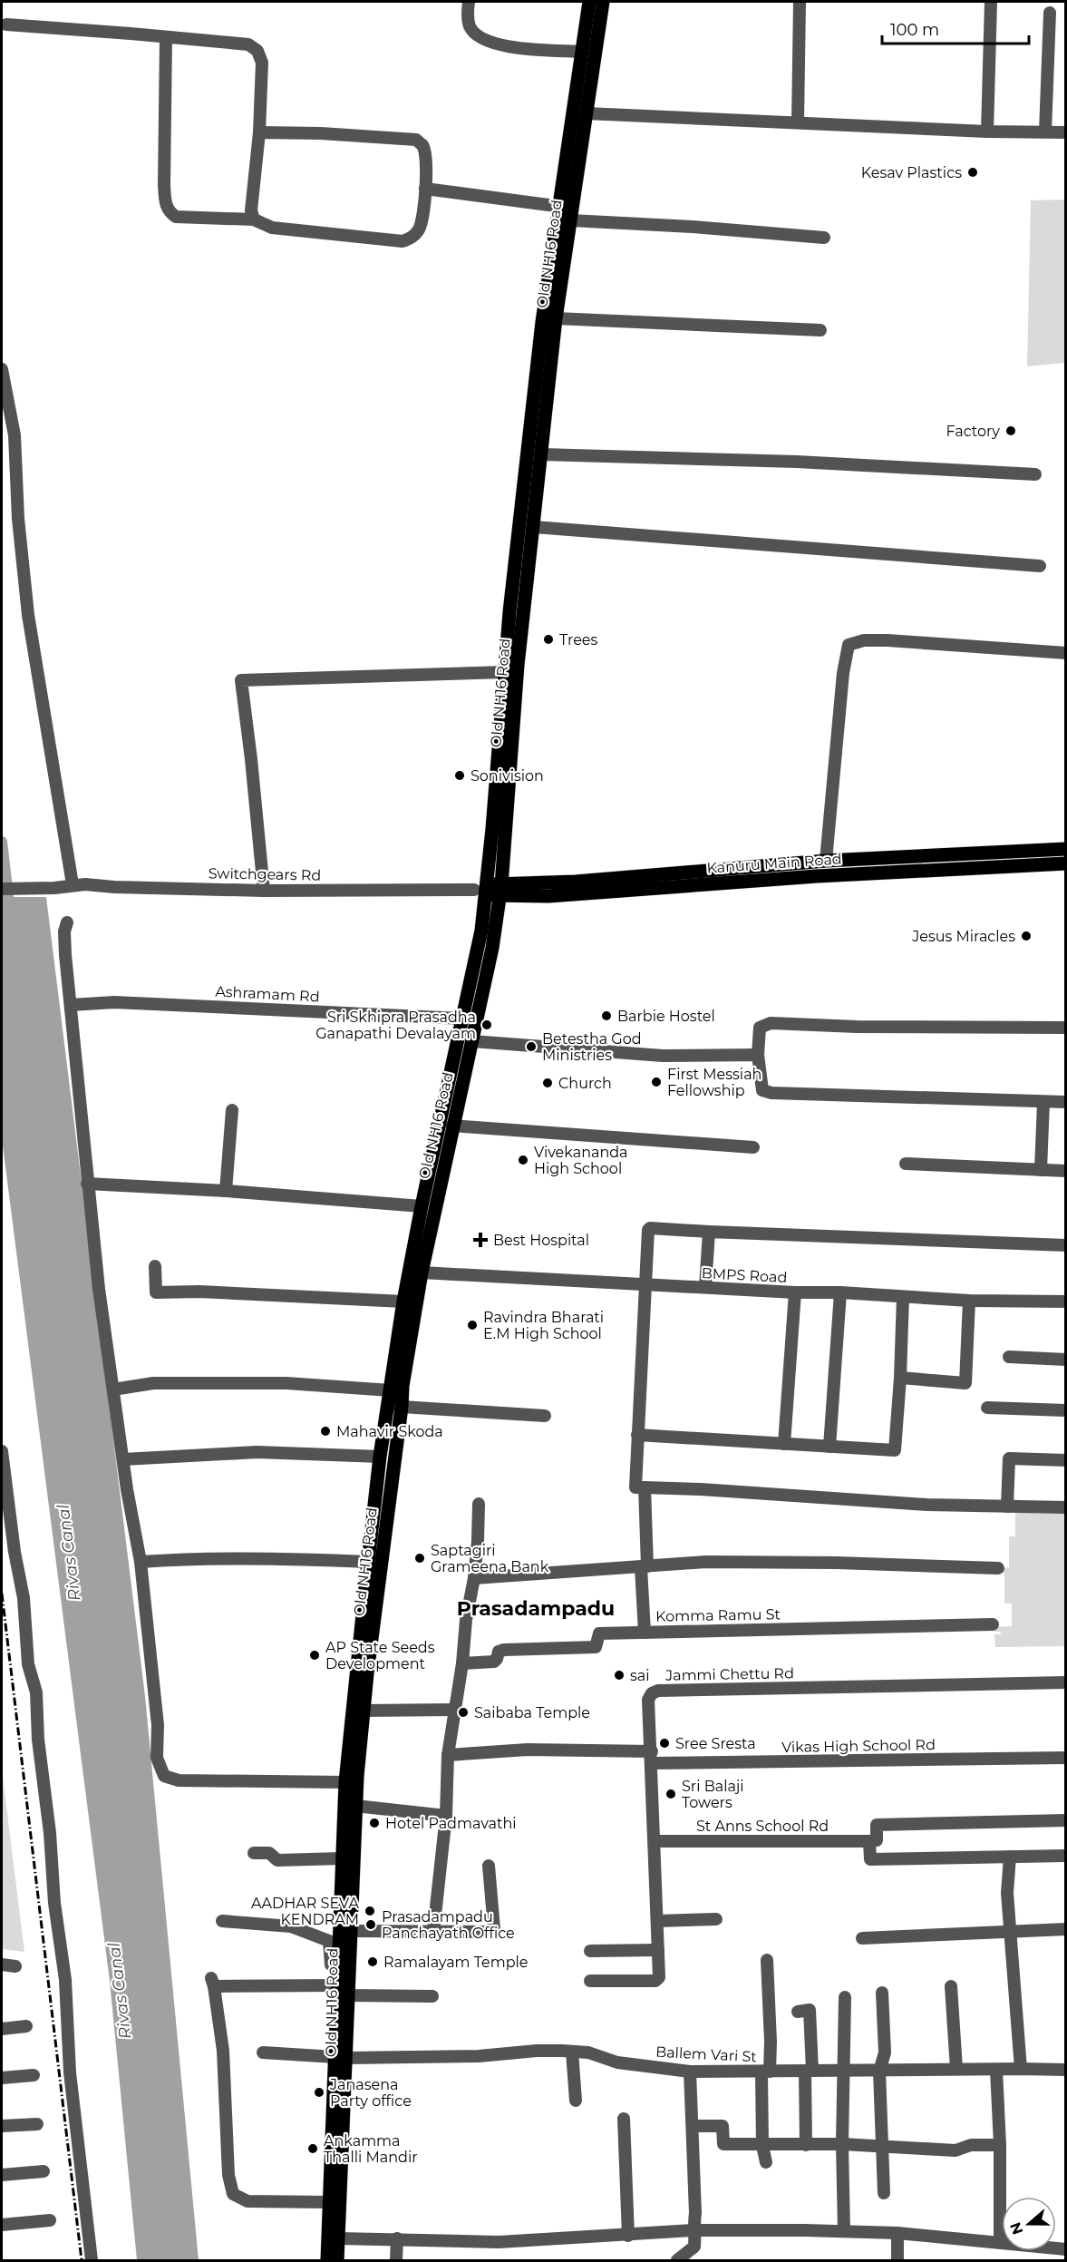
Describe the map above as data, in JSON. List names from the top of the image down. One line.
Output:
{"streets":{"main road":["Old NH16 Road","Kanuru Main Road"],"street":["Switchgears Rd","Ashramam Rd","BMPS Road","Komma Ramu St","Jammi Chettu Rd","Vikas High School Rd","St Anns School Rd","Ballem Vari St"]},"crossings":[["Old NH16 Road","Kanuru Main Road"],["Old NH16 Road","Switchgears Rd"],["Old NH16 Road","Ashramam Rd"],["Old NH16 Road","BMPS Road"],["Old NH16 Road","Ballem Vari St"],["Kanuru Main Road","Switchgears Rd"],["Jammi Chettu Rd","Vikas High School Rd"],["Jammi Chettu Rd","St Anns School Rd"]],"districts":["Prasadampadu"],"water":["Rivas Canal"],"places":{"other":["Kesav Plastics","Factory","Trees","Sonivision","Jesus Miracles","Barbie Hostel","Sri Skhipra Prasadha Ganapathi Devalayam","Betestha God Ministries","First Messiah Fellowship","Church","Vivekananda High School","Ravindra Bharati E.M High School","Mahavir Skoda","Saptagiri Grameena Bank","AP State Seeds Development","sai","Saibaba Temple","Sree Sresta","Sri Balaji Towers","Hotel Padmavathi","AADHAR SEVA KENDRAM","Prasadampadu Panchayath Office","Ramalayam Temple","Janasena Party office","Ankamma Thalli Mandir"],"health":["Best Hospital"]},"scale_bar":"100 m","north":"left"}
